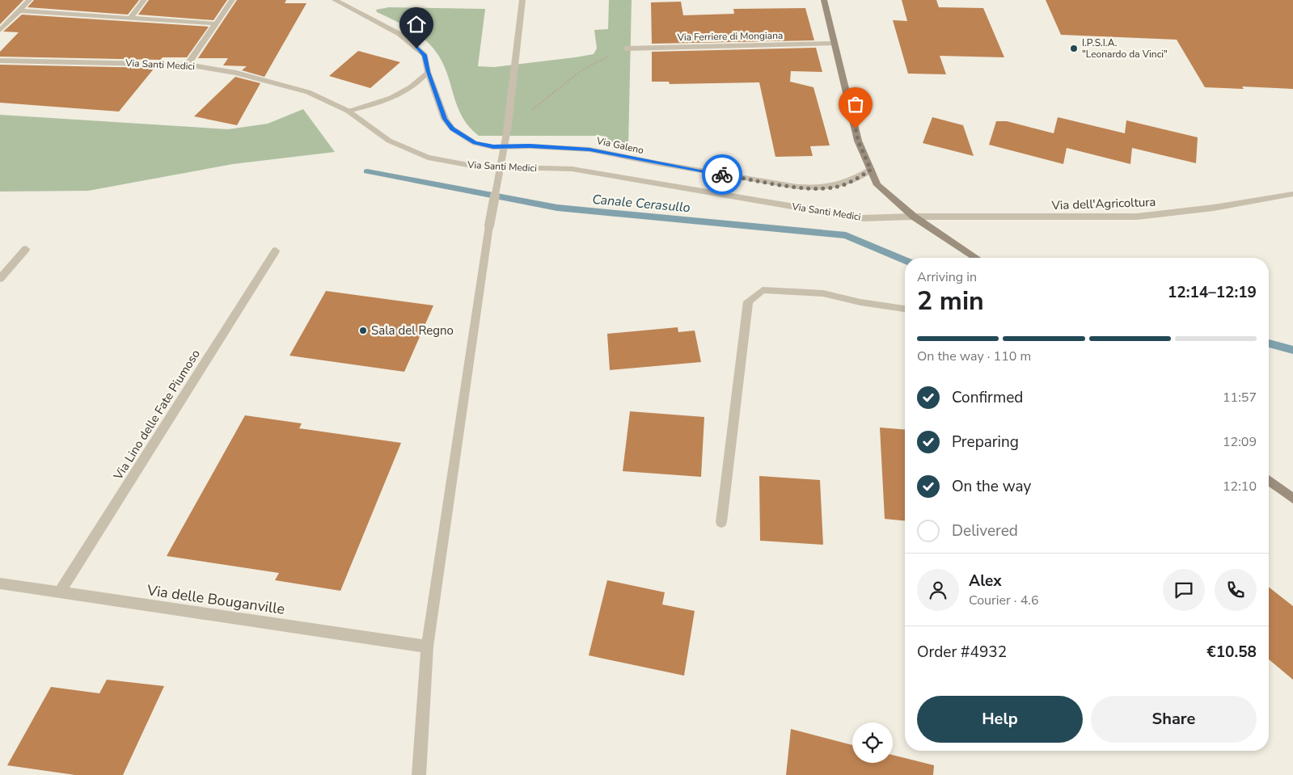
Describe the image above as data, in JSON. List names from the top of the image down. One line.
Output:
{"streets":{"street":["Via Ferriere di Mongiana","Via Santi Medici","Via Galeno","Via dell'Agricoltura","Via Lino delle Fate Piumoso","Via delle Bouganville"]},"crossings":[["Via Santi Medici","Via dell'Agricoltura"],["Via Lino delle Fate Piumoso","Via delle Bouganville"]],"water":["Canale Cerasullo"],"places":["I.P.S.I.A. \"Leonardo da Vinci\"","Sala del Regno"],"page":{"heading":["2 min","Arriving in","12:14–12:19"],"panel":["Alex","Courier · 4.6","Order #4932","€10.58"],"bar":"On the way · 110 m","list":[["Confirmed","11:57"],["Preparing","12:09"],["On the way","12:10"],"Delivered"],"buttons":["Help","Share"]}}
